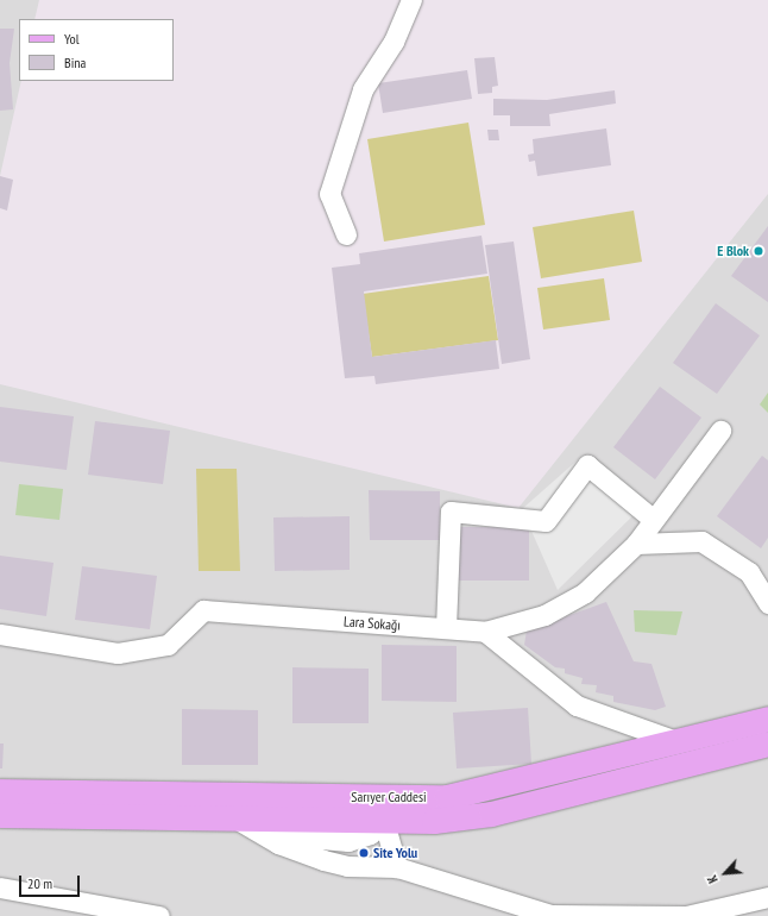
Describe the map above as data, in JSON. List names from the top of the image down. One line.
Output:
{"streets":{"main road":["Sarıyer Caddesi"],"street":["Lara Sokağı"]},"places":["E Blok","Site Yolu"],"legend":["Yol","Bina"],"scale_bar":"20 m","north":"bottom left"}
